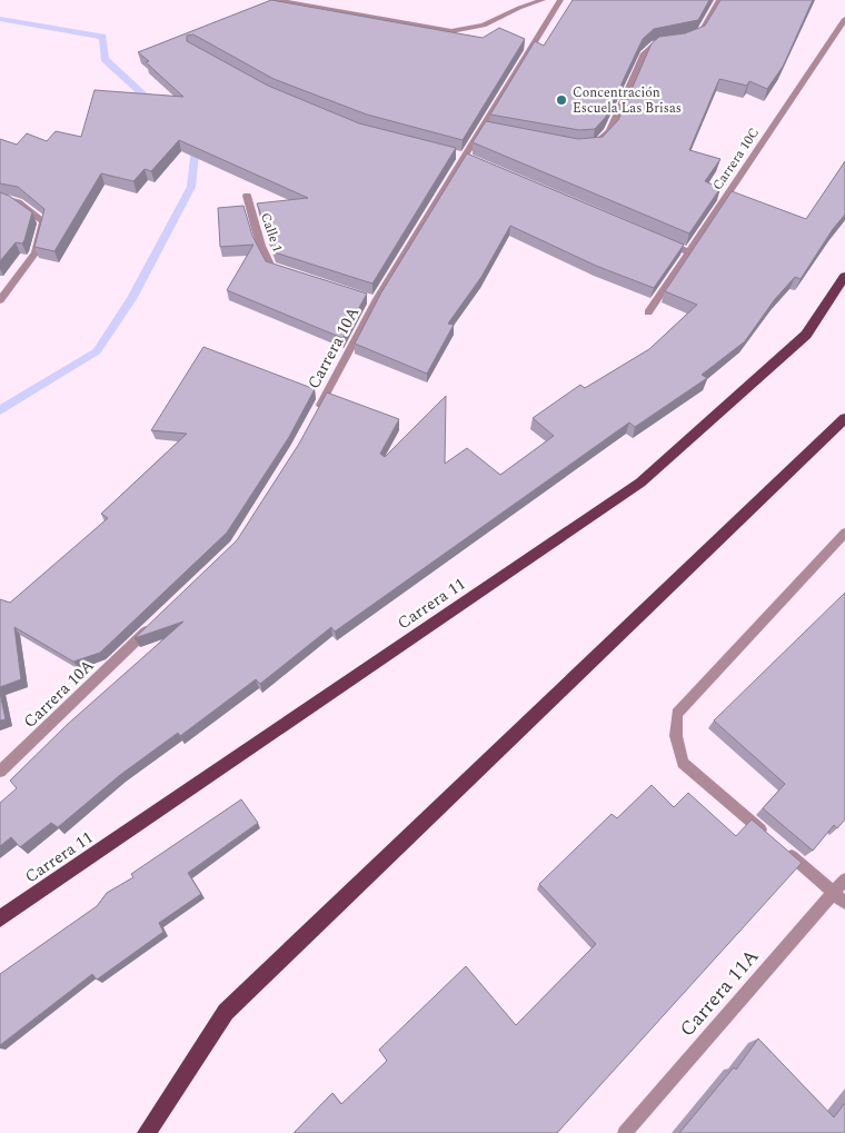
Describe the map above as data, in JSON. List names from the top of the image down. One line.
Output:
{"streets":{"main road":["Carrera 11"],"street":["Carrera 10C","Calle 1","Carrera 10A","Carrera 11A"]},"places":["Concentración Escuela Las Brisas"]}
